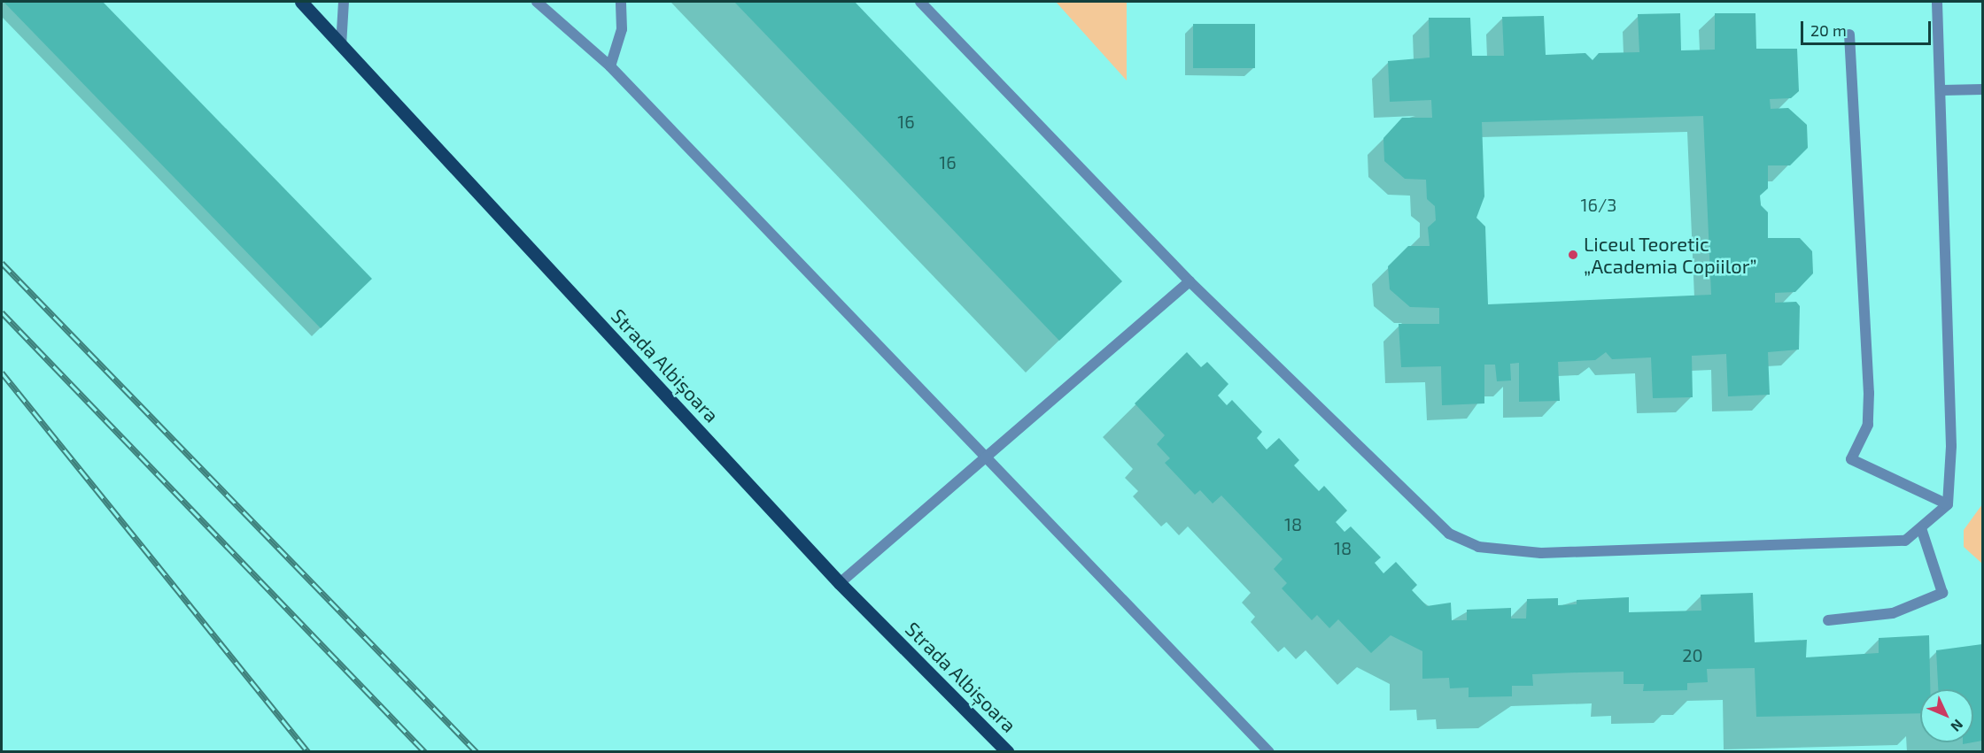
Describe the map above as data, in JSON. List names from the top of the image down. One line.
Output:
{"streets":{"main road":["Strada Albișoara"]},"places":["Liceul Teoretic „Academia Copiilor”"],"house_numbers":["16","16","16/3","18","18","20"],"scale_bar":"20 m","north":"bottom right"}
